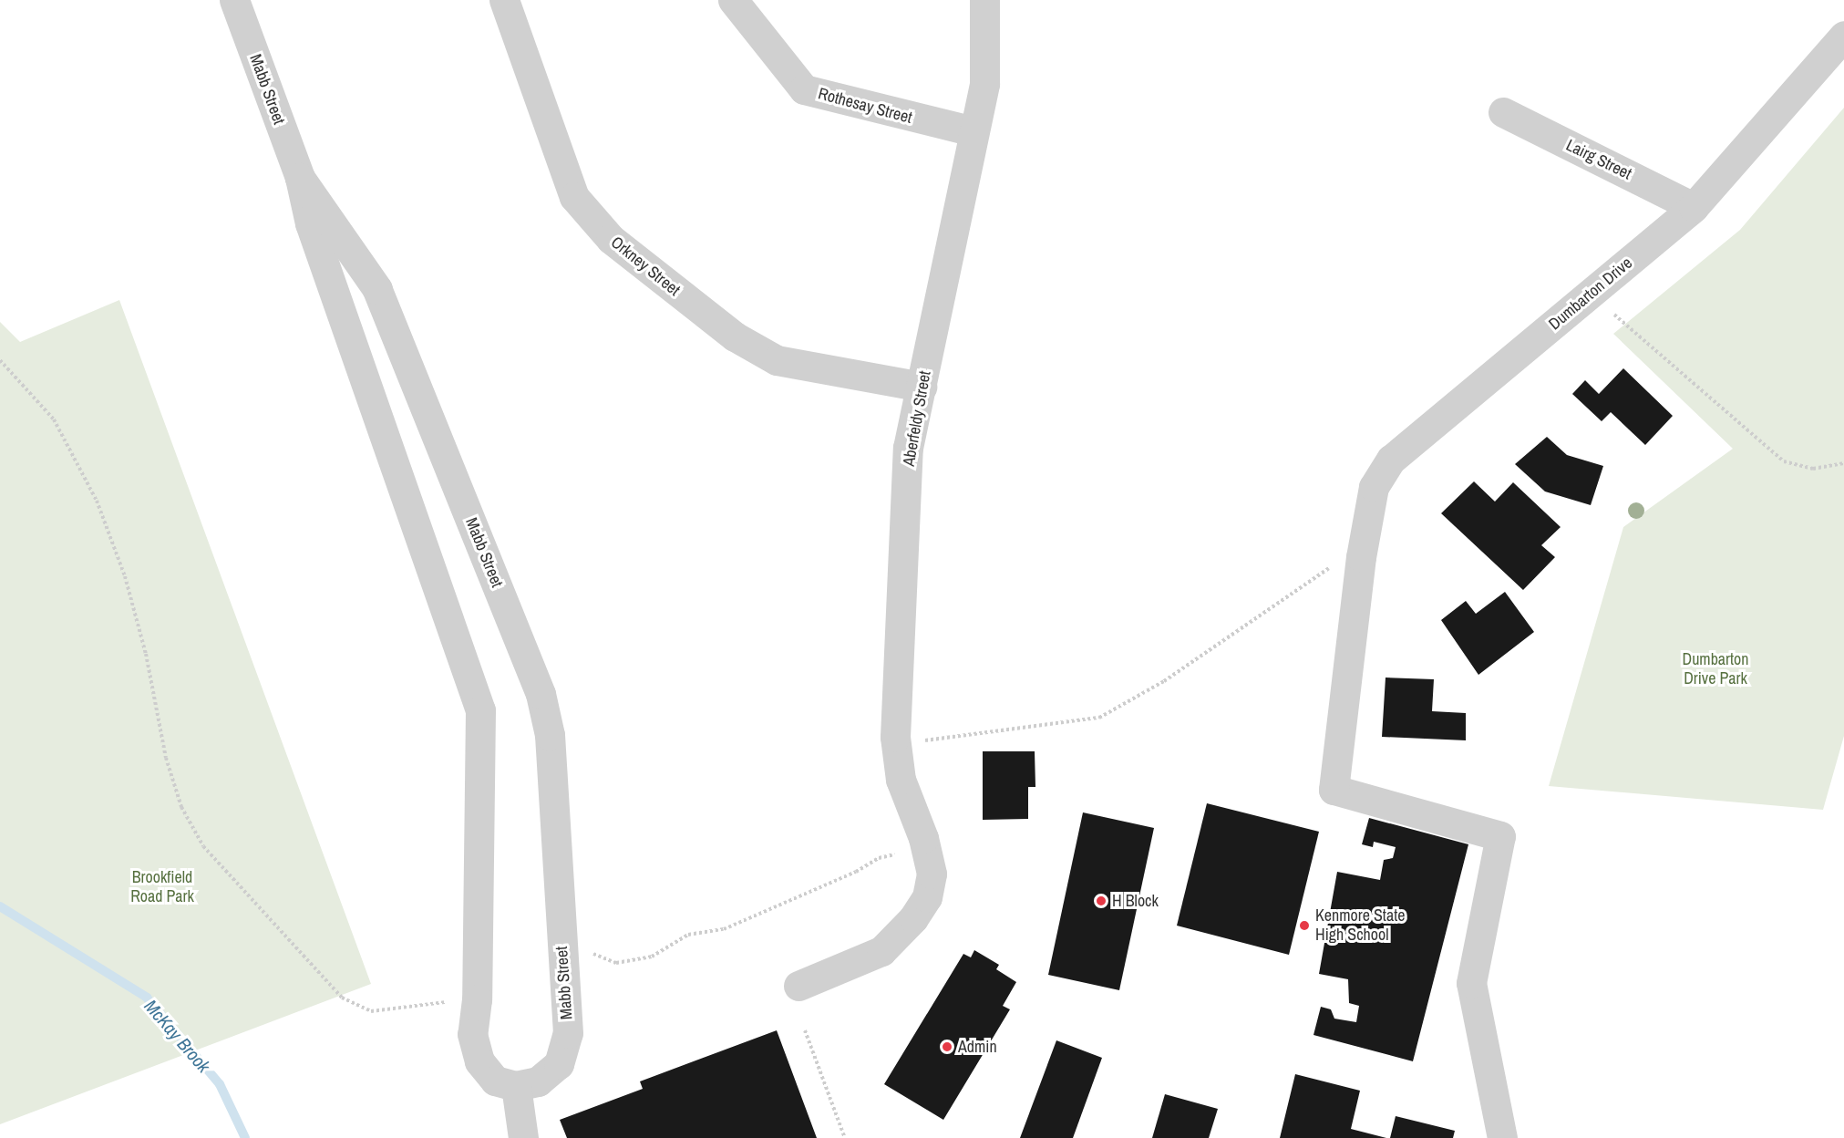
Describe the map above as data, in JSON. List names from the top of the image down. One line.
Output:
{"streets":{"street":["Mabb Street","Rothesay Street","Lairg Street","Orkney Street","Dumbarton Drive","Aberfeldy Street"]},"crossings":[["Rothesay Street","Aberfeldy Street"],["Lairg Street","Dumbarton Drive"],["Orkney Street","Aberfeldy Street"]],"water":["McKay Brook"],"parks":["Dumbarton Drive Park","Brookfield Road Park"],"places":["H Block","Kenmore State High School","Admin"]}
